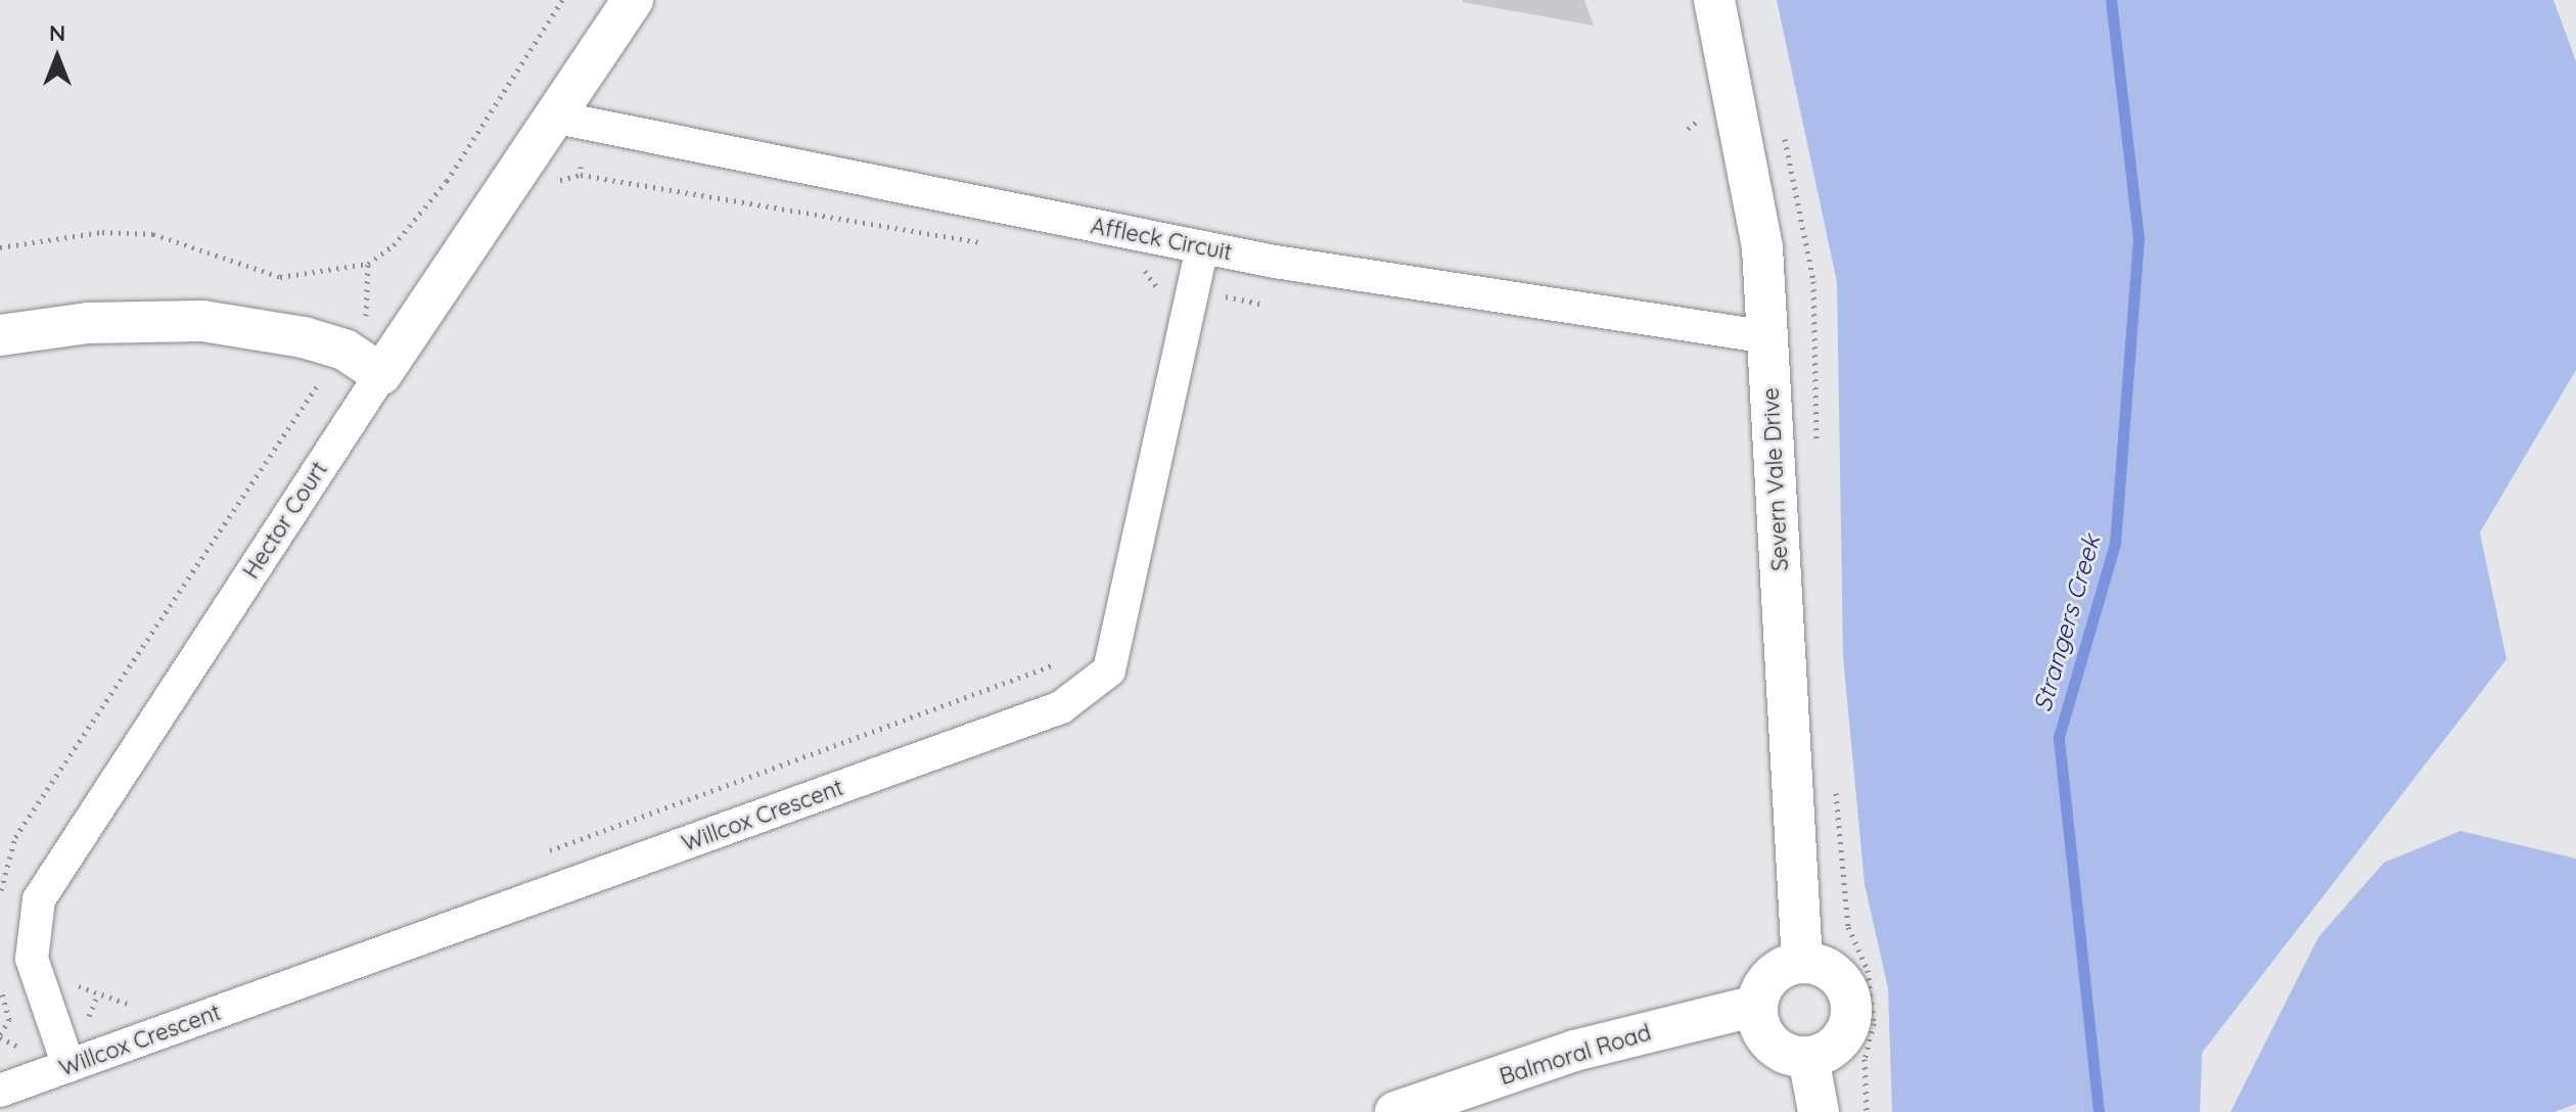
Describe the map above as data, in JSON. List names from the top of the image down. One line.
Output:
{"streets":{"street":["Affleck Circuit","Severn Vale Drive","Hector Court","Willcox Crescent","Balmoral Road"]},"crossings":[["Affleck Circuit","Severn Vale Drive"],["Affleck Circuit","Hector Court"],["Affleck Circuit","Willcox Crescent"],["Severn Vale Drive","Balmoral Road"],["Hector Court","Willcox Crescent"]],"water":["Strangers Creek"],"north":"top"}
